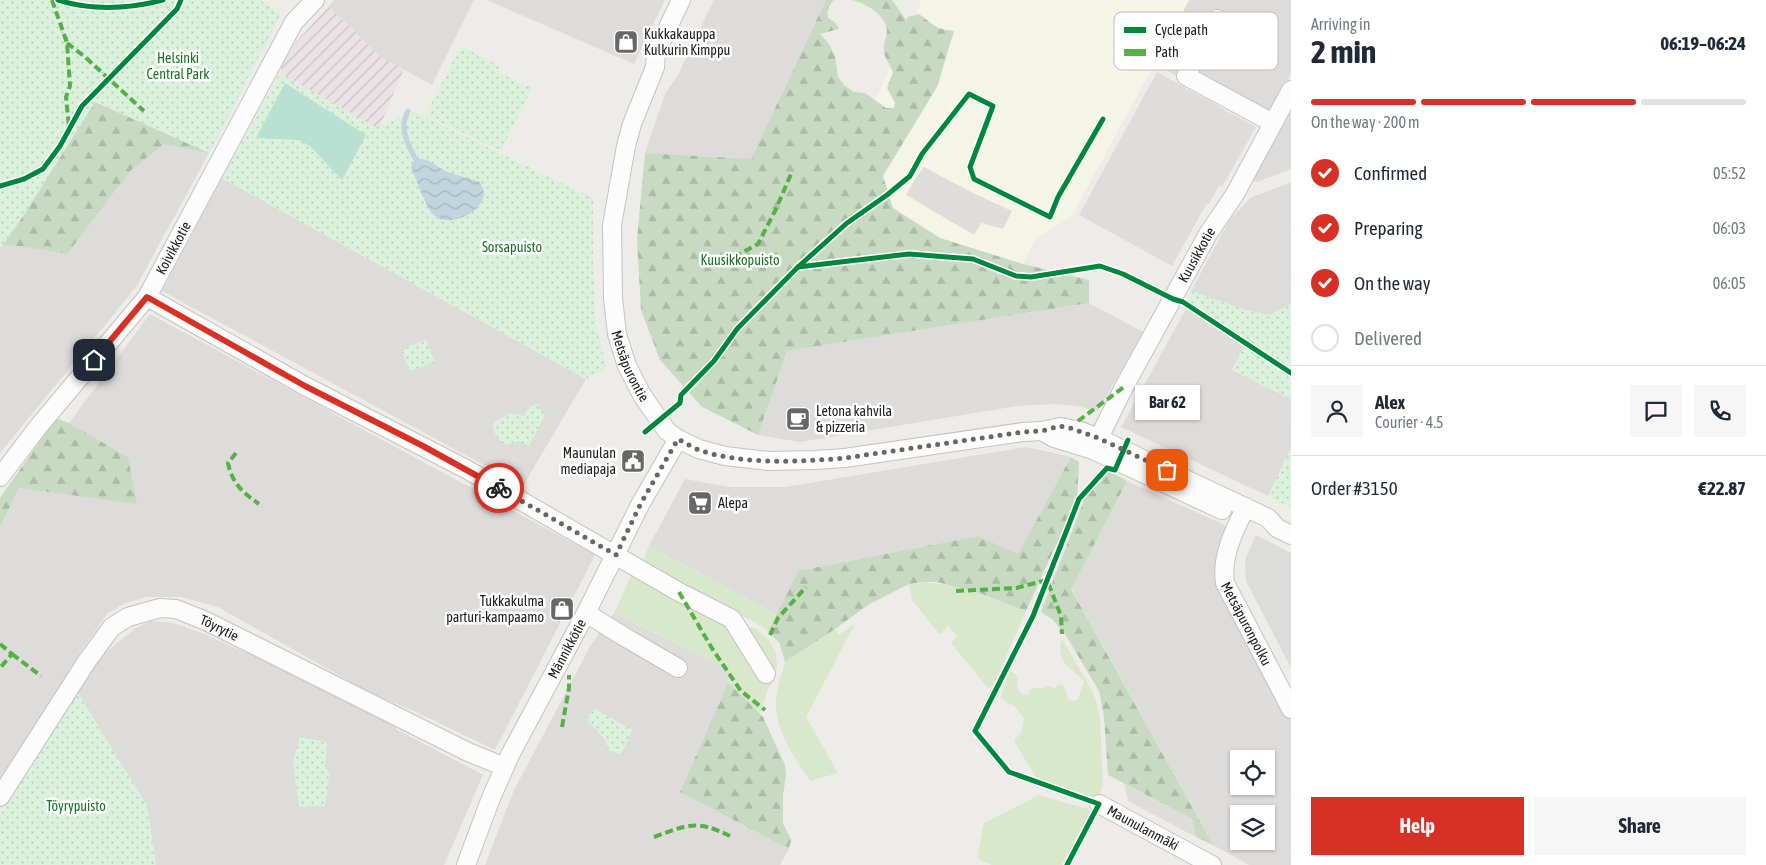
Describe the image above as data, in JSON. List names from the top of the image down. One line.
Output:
{"streets":{"street":["Koivikkotie","Kuusikkotie","Metsäpurontie","Metsäpuronpolku","Töyrytie","Männikkötie","Maunulanmäki"]},"crossings":[["Kuusikkotie","Metsäpurontie"],["Metsäpurontie","Metsäpuronpolku"],["Metsäpurontie","Männikkötie"],["Töyrytie","Männikkötie"]],"parks":["Helsinki Central Park","Sorsapuisto","Kuusikkopuisto","Töyrypuisto"],"places":{"shop":["Kukkakauppa Kulkurin Kimppu","Tukkakulma parturi-kampaamo"],"cafe":["Letona kahvila & pizzeria"],"public building":["Maunulan mediapaja"],"other":["Bar 62"],"supermarket":["Alepa"]},"legend":["Cycle path","Path"],"page":{"heading":["2 min","Arriving in","06:19–06:24"],"panel":["Alex","Courier · 4.5","Order #3150","€22.87"],"bar":"On the way · 200 m","list":[["Confirmed","05:52"],["Preparing","06:03"],["On the way","06:05"],"Delivered"],"bubble":"Bar 62","buttons":["Help","Share"]}}
